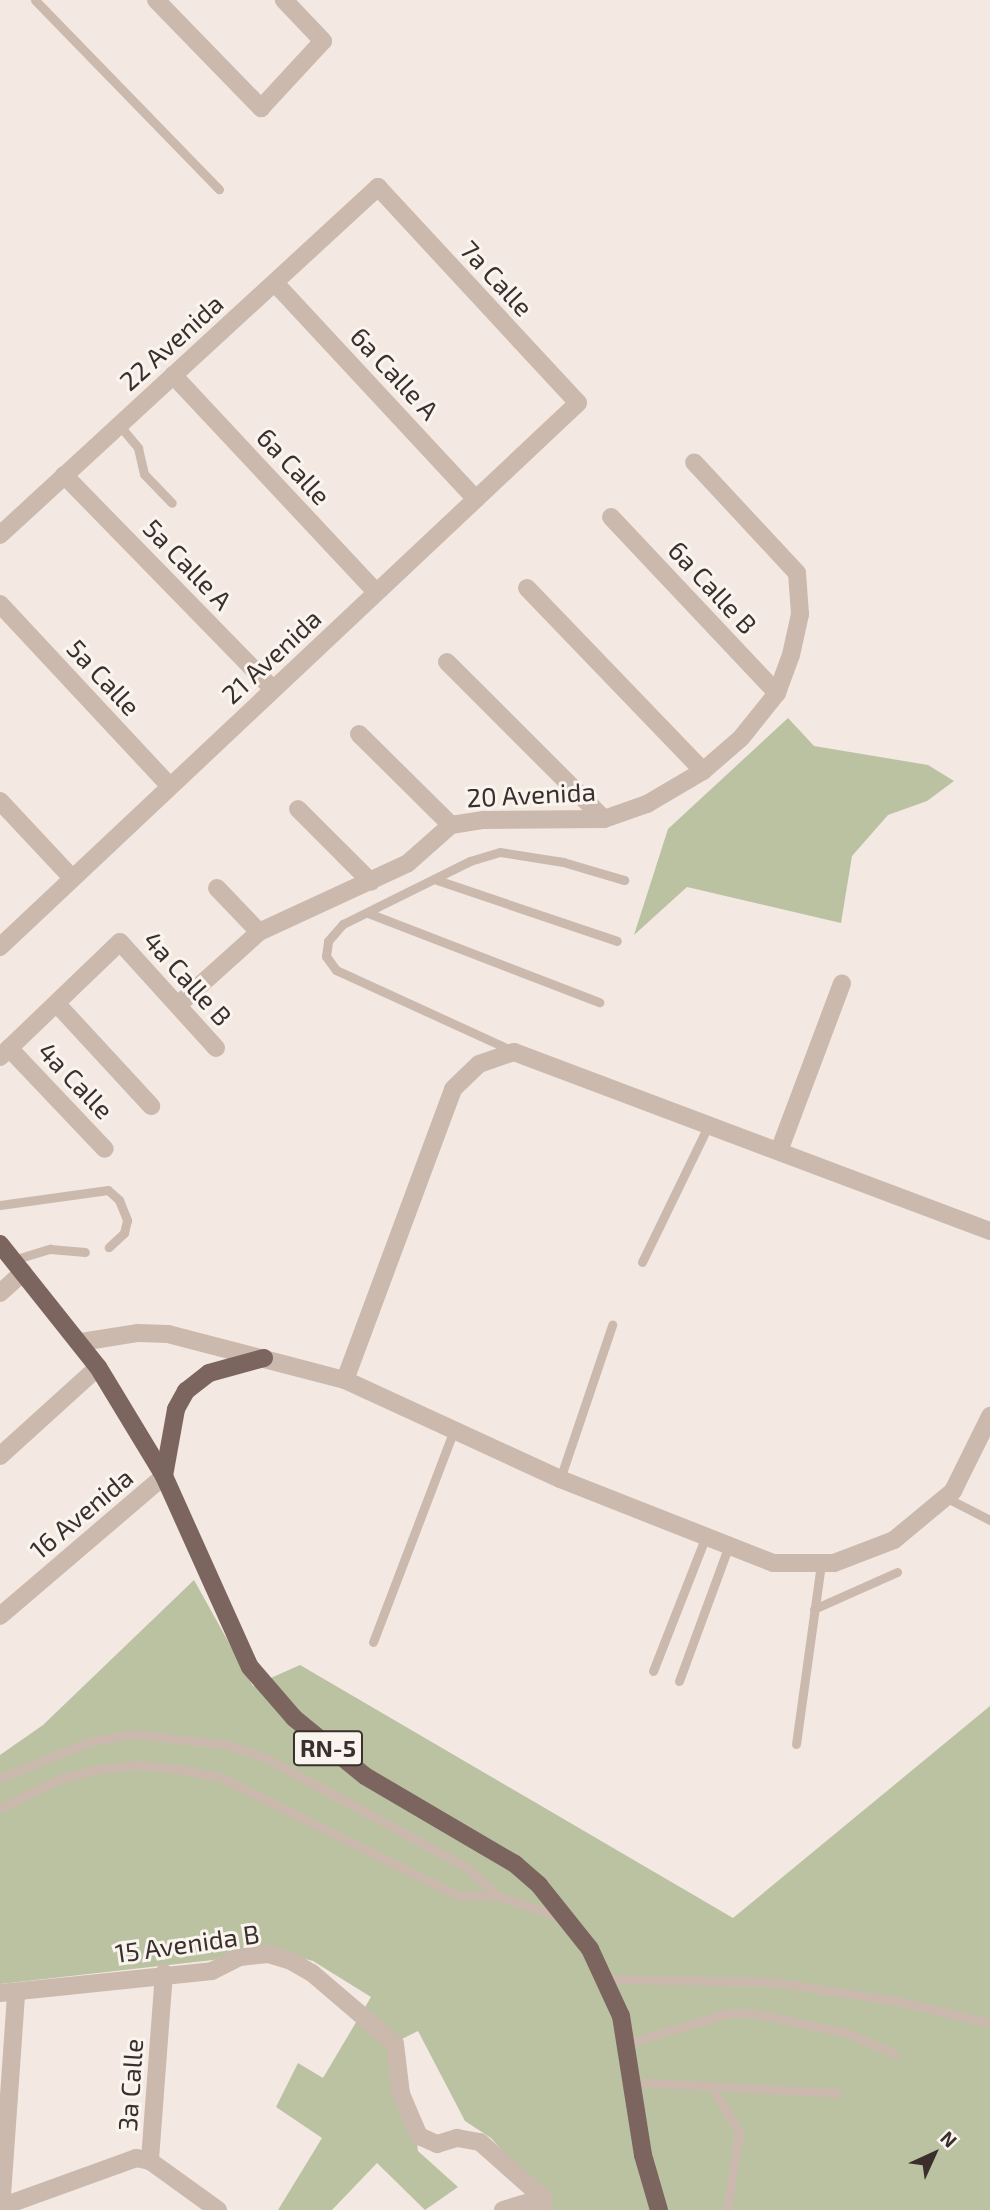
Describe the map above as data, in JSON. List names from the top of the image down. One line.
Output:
{"streets":{"main road":["RN-5"],"street":["7a Calle","22 Avenida","6a Calle A","6a Calle","5a Calle A","6a Calle B","21 Avenida","5a Calle","20 Avenida","4a Calle B","4a Calle","16 Avenida","15 Avenida B","3a Calle"]},"crossings":[["7a Calle","22 Avenida"],["7a Calle","21 Avenida"],["22 Avenida","6a Calle A"],["22 Avenida","6a Calle"],["22 Avenida","5a Calle A"],["6a Calle A","21 Avenida"],["6a Calle","21 Avenida"],["5a Calle A","21 Avenida"],["6a Calle B","20 Avenida"],["21 Avenida","5a Calle"],["20 Avenida","4a Calle B"],["16 Avenida","RN-5"],["15 Avenida B","3a Calle"]],"north":"top right"}
